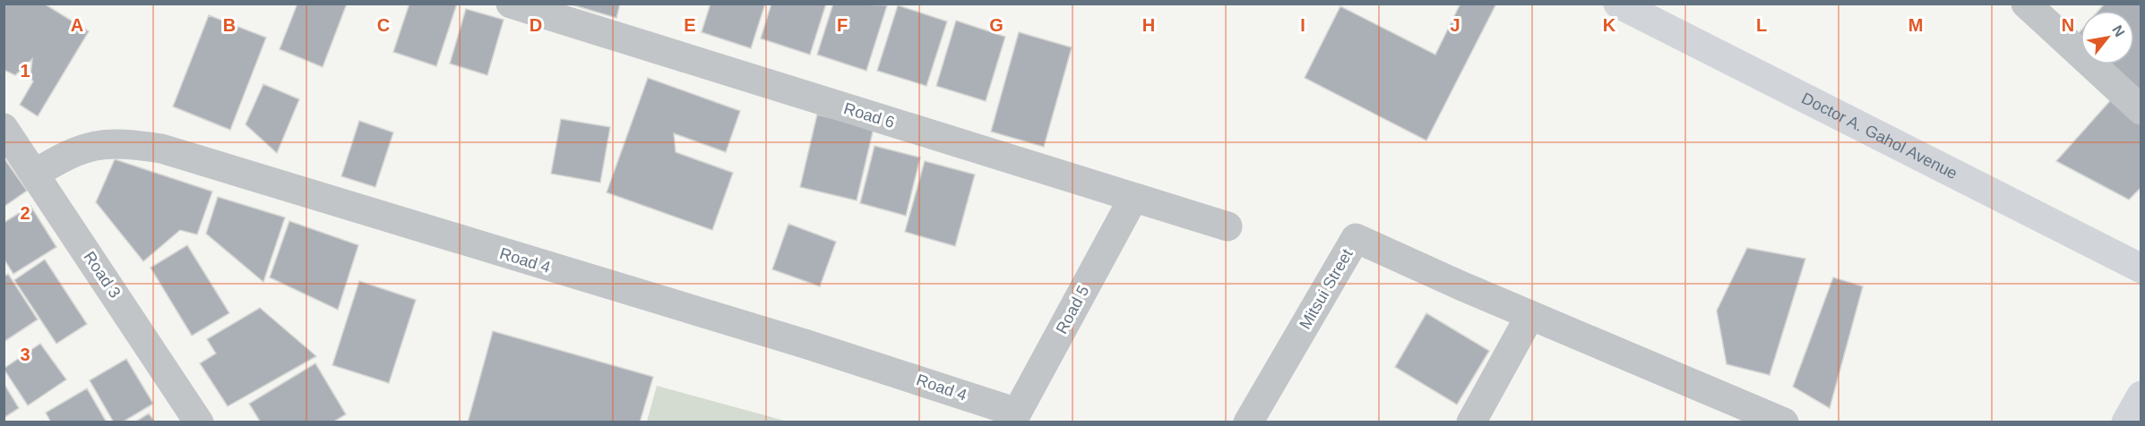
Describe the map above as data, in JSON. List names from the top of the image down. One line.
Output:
{"streets":{"main road":["Doctor A. Gahol Avenue"],"street":["Road 6","Road 4","Road 3","Mitsui Street","Road 5"]},"crossings":[["Road 6","Road 5"],["Road 4","Road 3"],["Road 4","Road 5"]],"north":"top right","grid":{"columns":["A","B","C","D","E","F","G","H","I","J","K","L","M","N"],"rows":["1","2","3"]}}
